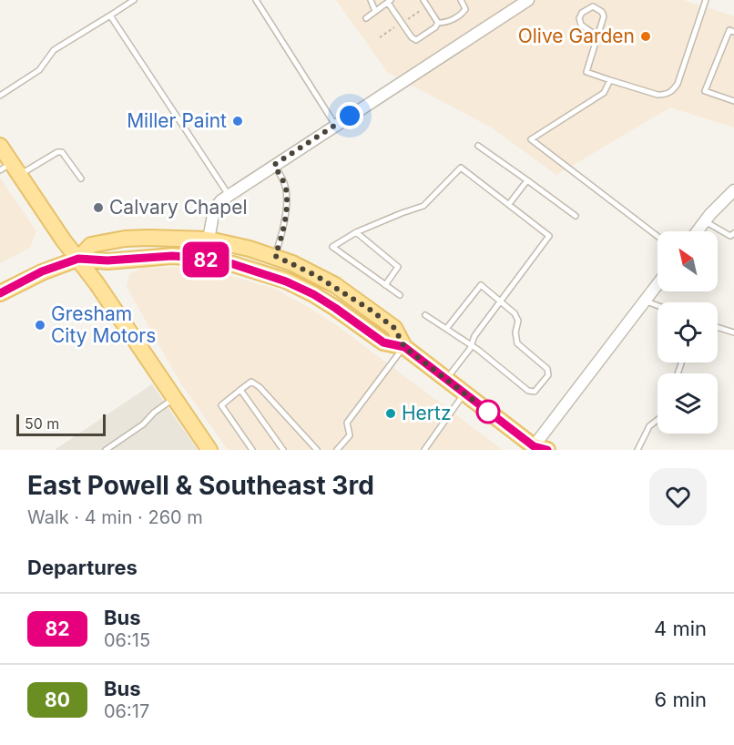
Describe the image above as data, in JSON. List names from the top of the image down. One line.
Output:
{"places":["Olive Garden","Miller Paint","Calvary Chapel","Gresham City Motors","Hertz"],"lines":["bus line 82"],"scale_bar":"50 m","north":"top left","page":{"on_map":"82","scale":"50 m","heading":[["East Powell & Southeast 3rd","Walk · 4 min · 260 m"],"Departures"],"list":[{"mark":"82","name":"Bus","note":"06:15","value":"4 min"},{"mark":"80","name":"Bus","note":"06:17","value":"6 min"}]}}
